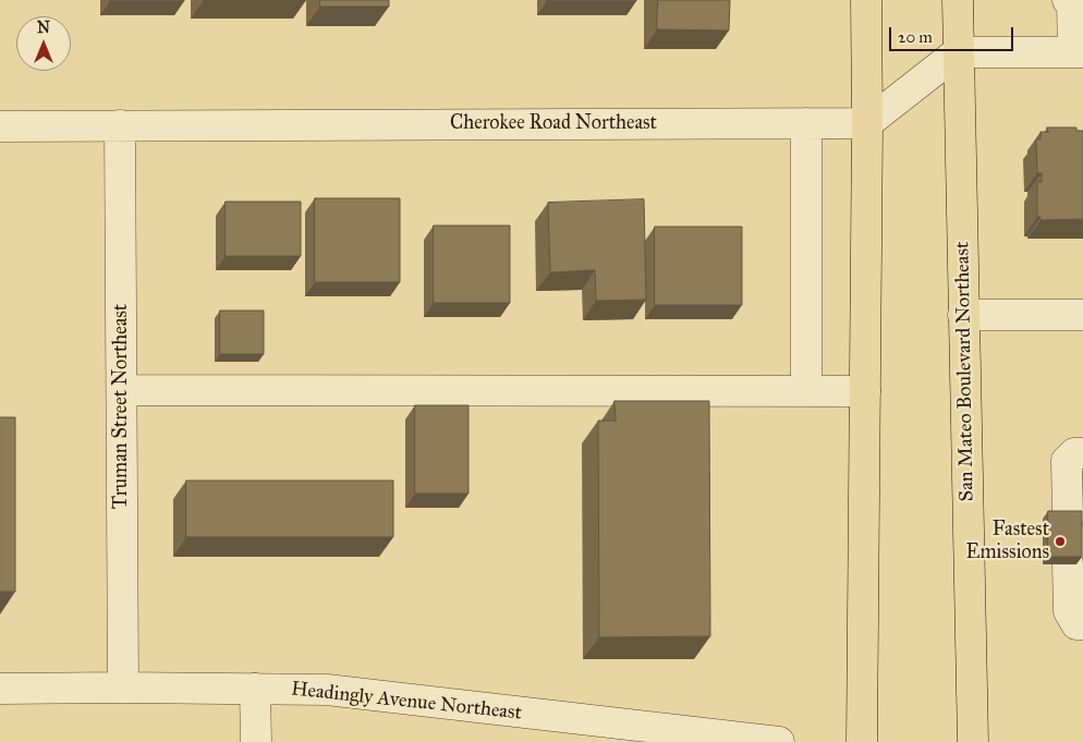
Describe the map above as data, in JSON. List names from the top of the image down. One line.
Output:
{"streets":{"main road":["San Mateo Boulevard Northeast"],"street":["Cherokee Road Northeast","Truman Street Northeast","Headingly Avenue Northeast"]},"crossings":[["Cherokee Road Northeast","Truman Street Northeast"],["Truman Street Northeast","Headingly Avenue Northeast"]],"places":["Fastest Emissions"],"scale_bar":"20 m","north":"top"}
